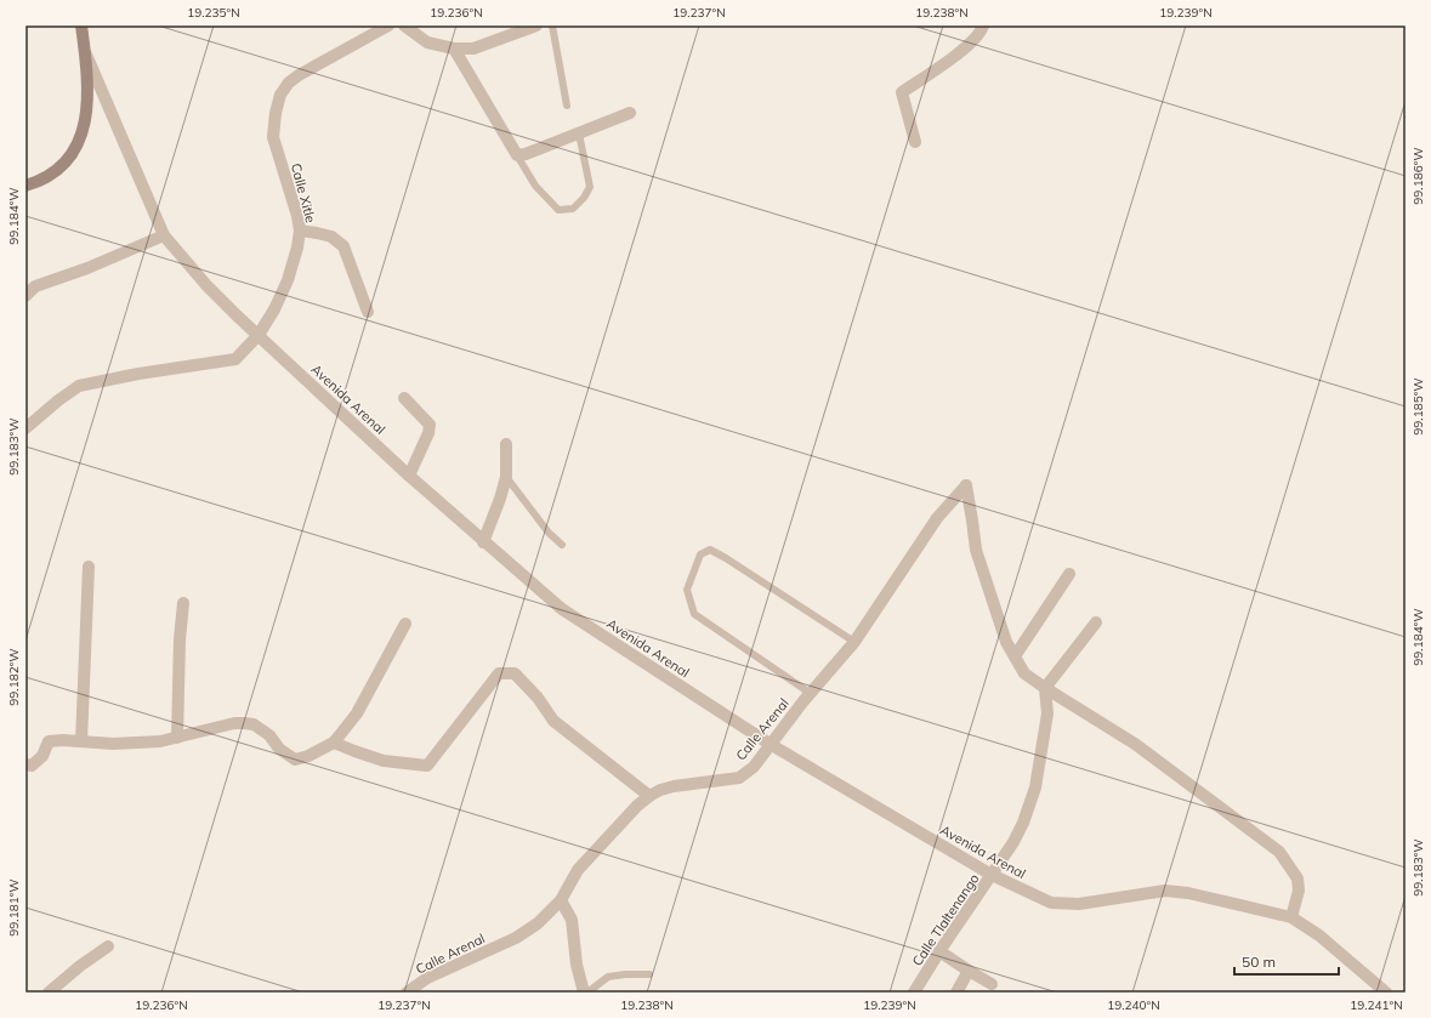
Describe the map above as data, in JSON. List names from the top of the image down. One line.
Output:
{"streets":{"street":["Calle Xitle","Avenida Arenal","Calle Arenal","Calle Tlaltenango"]},"crossings":[["Calle Xitle","Avenida Arenal"],["Avenida Arenal","Calle Arenal"],["Avenida Arenal","Calle Tlaltenango"]],"scale_bar":"50 m","coordinates":["19.235°N","19.236°N","19.237°N","19.238°N","19.239°N","99.186°W","99.184°W","99.185°W","99.183°W","99.182°W","99.181°W","19.240°N","19.241°N"]}
